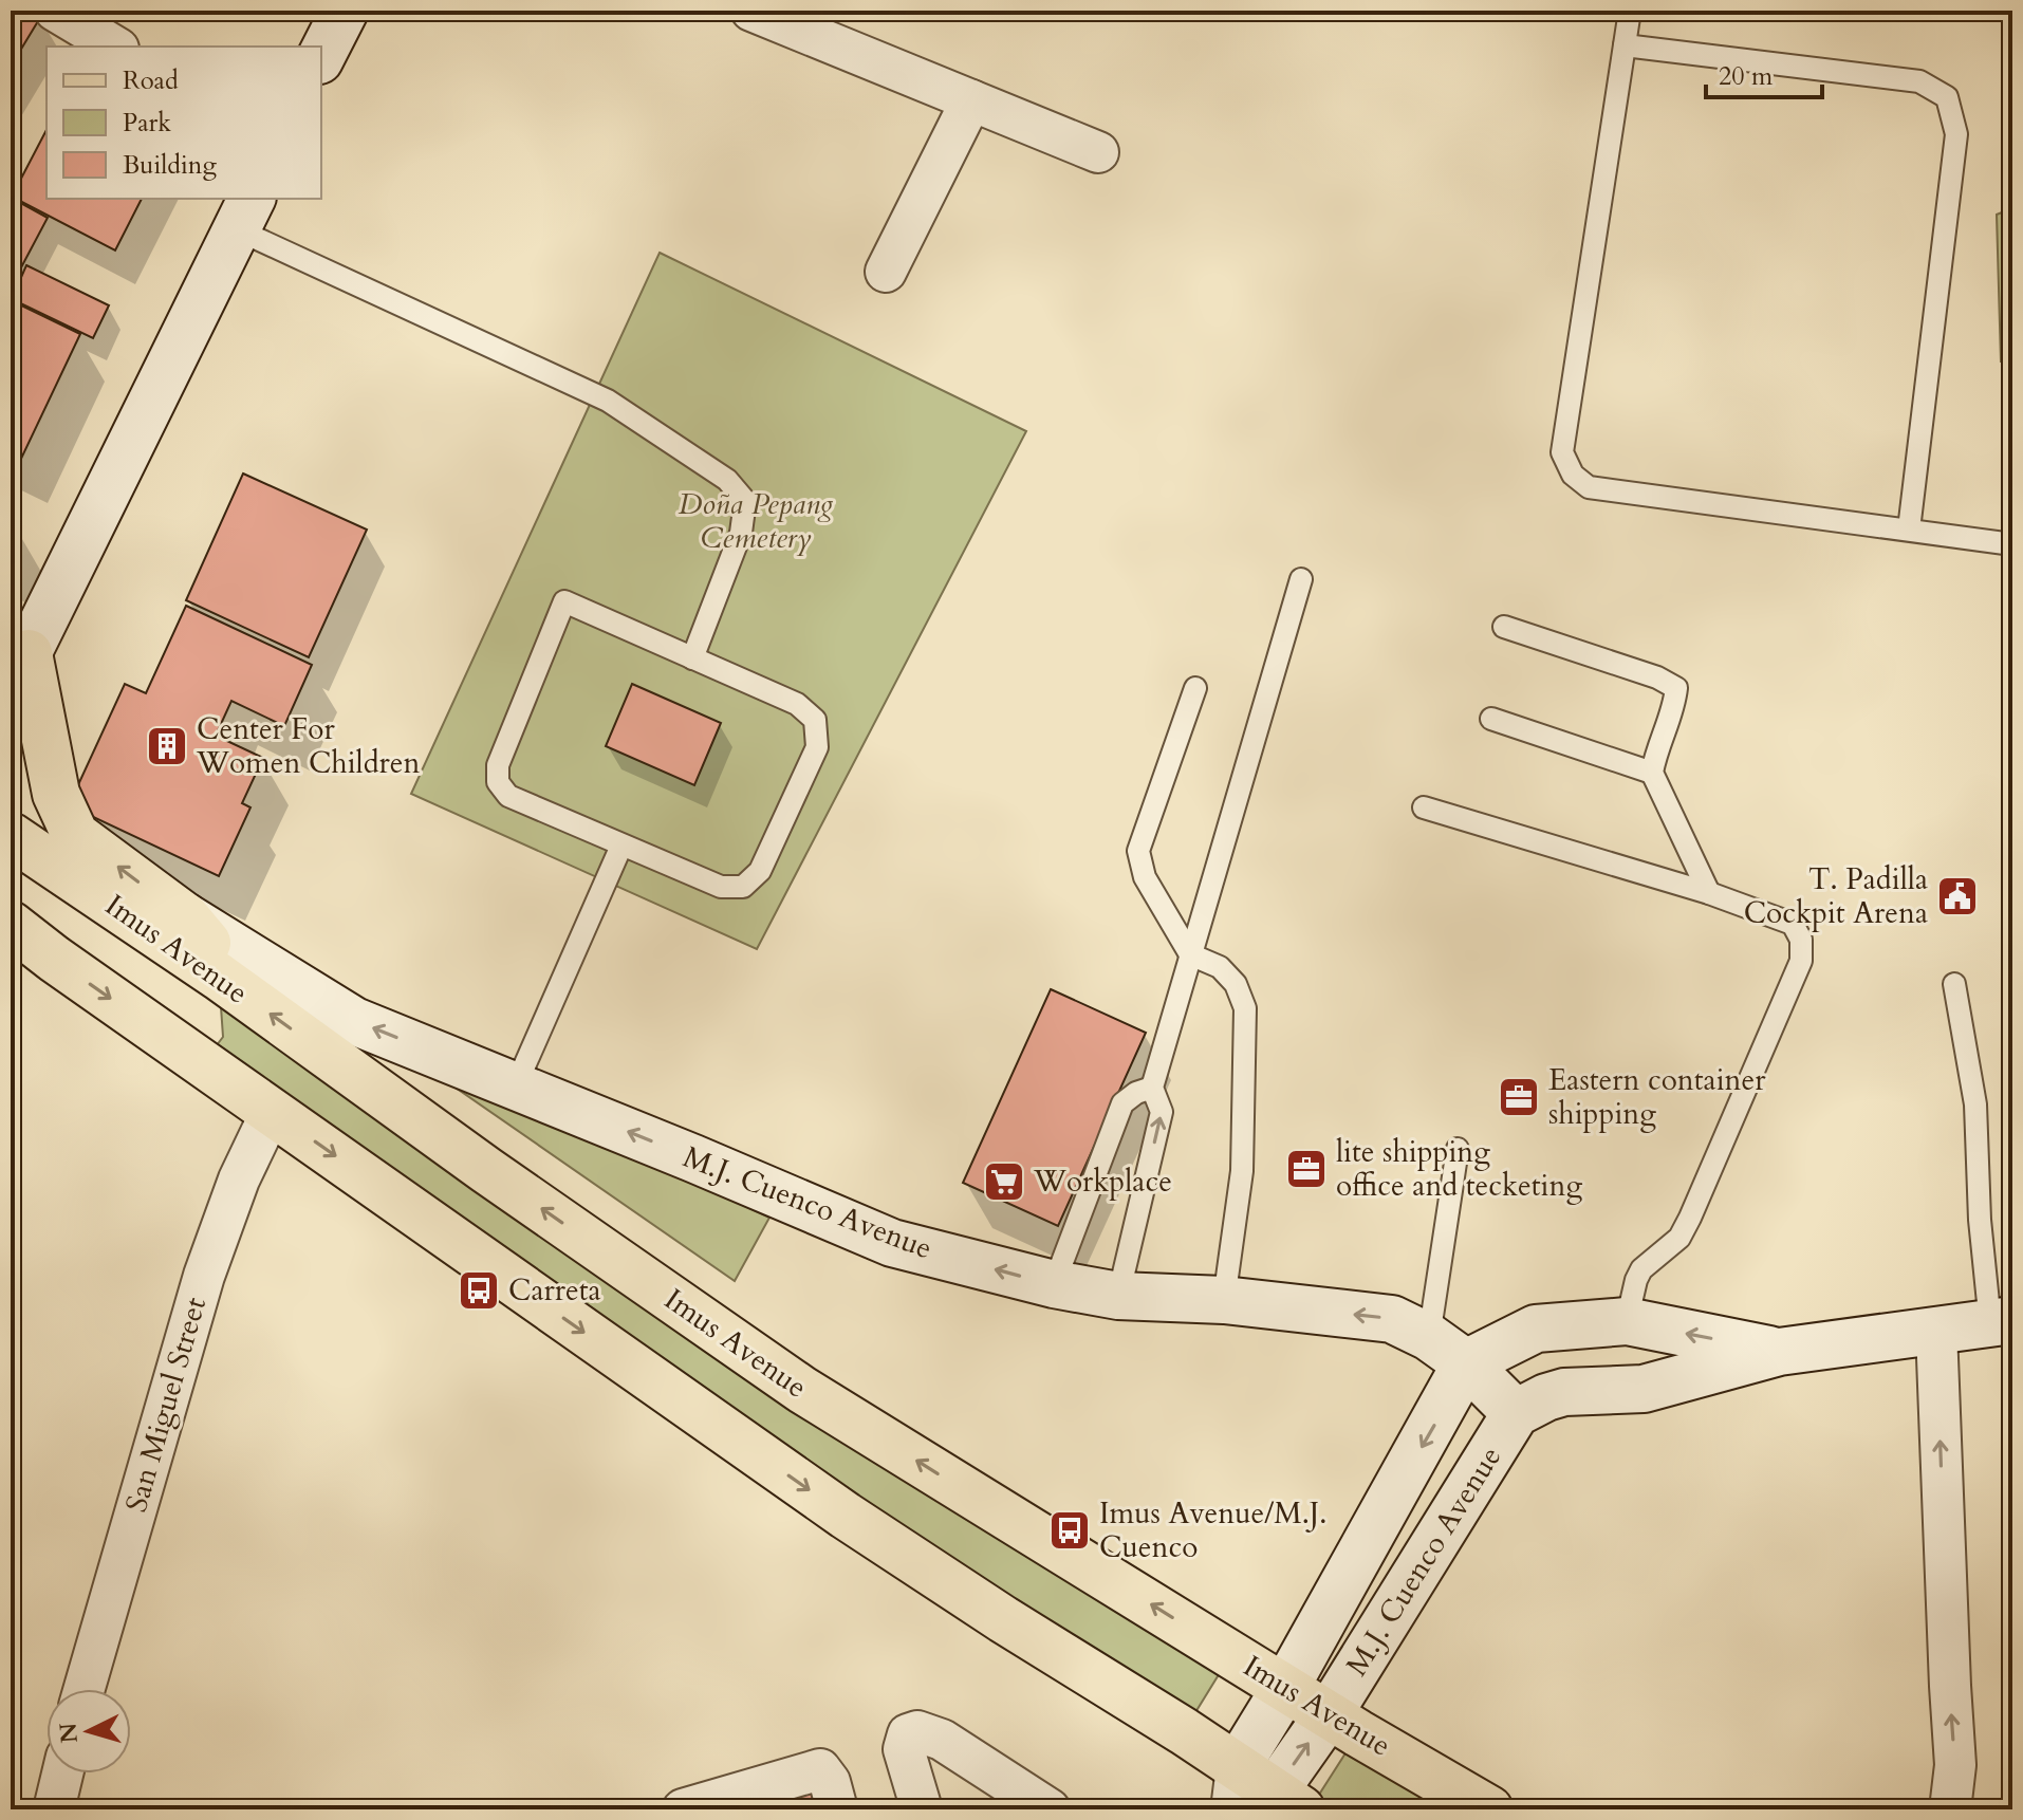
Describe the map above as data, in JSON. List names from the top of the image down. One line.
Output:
{"streets":{"main road":["Imus Avenue","M.J. Cuenco Avenue"],"street":["San Miguel Street"]},"crossings":[["Imus Avenue","M.J. Cuenco Avenue"]],"parks":["Doña Pepang Cemetery"],"places":{"building":["Center For Women Children"],"public building":["T. Padilla Cockpit Arena"],"office":["Eastern container shipping","lite shipping office and tecketing"],"supermarket":["Workplace"],"bus stop":["Carreta","Imus Avenue/M.J. Cuenco"]},"legend":["Road","Park","Building"],"scale_bar":"20 m","north":"left"}
